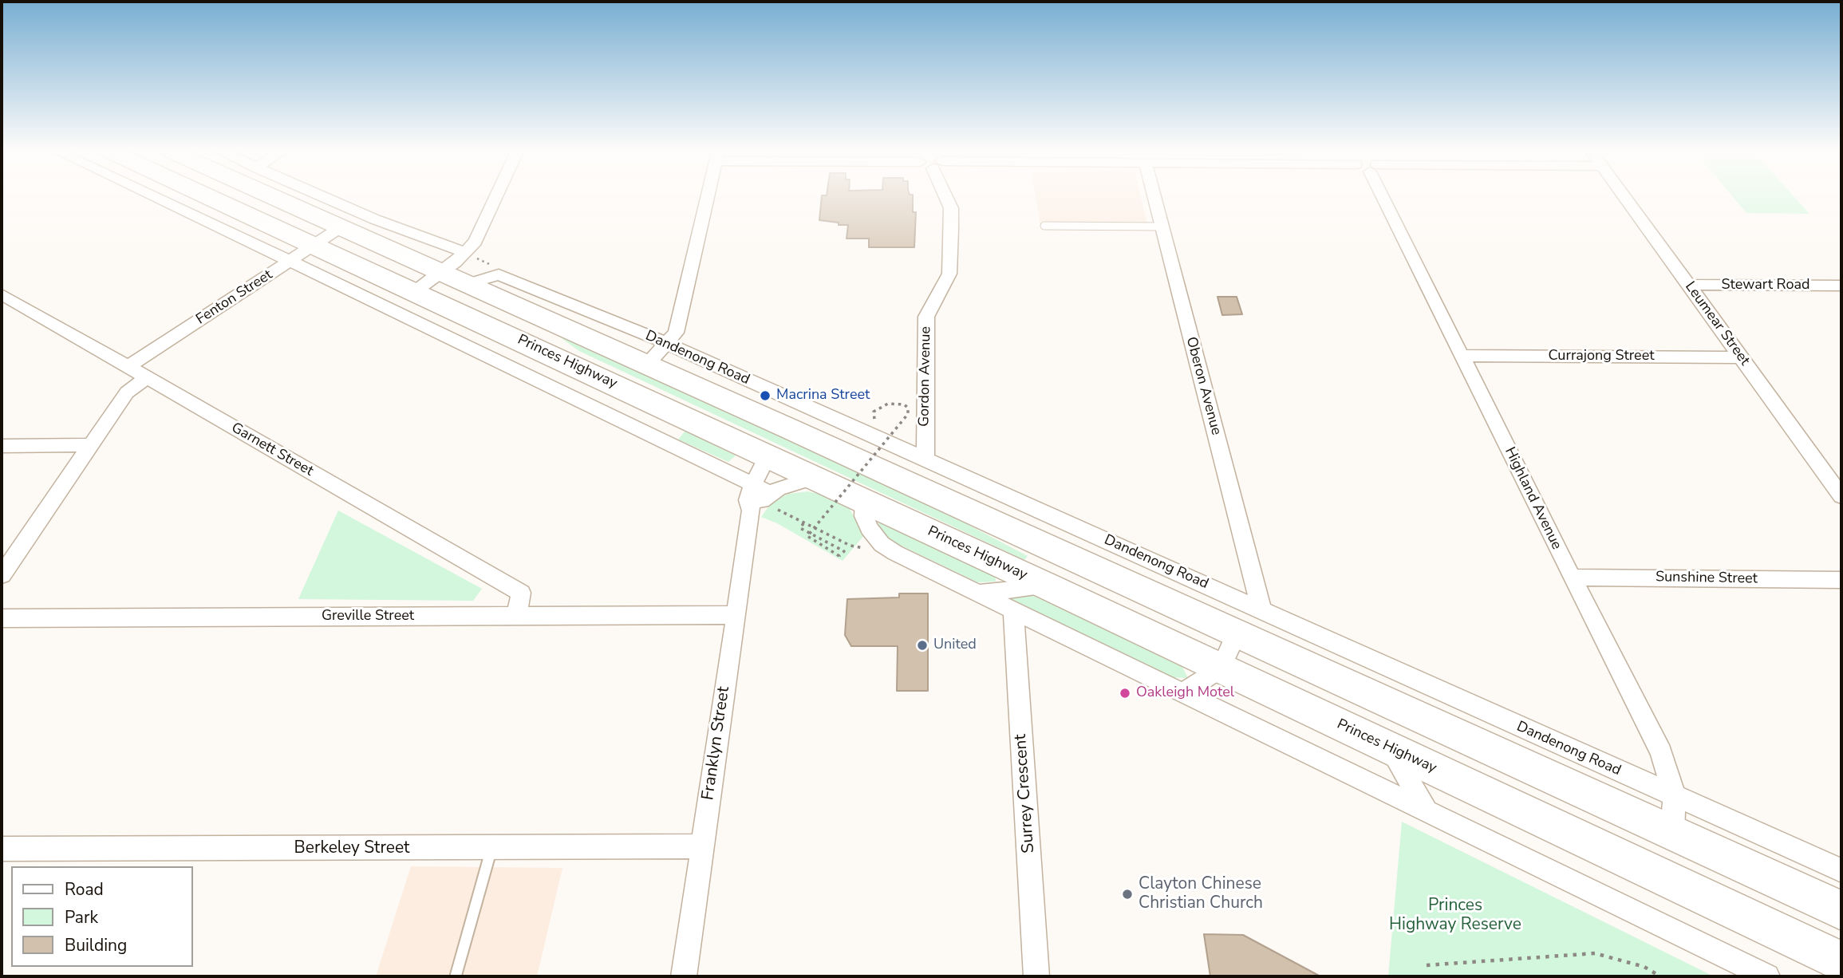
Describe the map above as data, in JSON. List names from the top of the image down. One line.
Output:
{"streets":{"highway":["Princes Highway"],"street":["Stewart Road","Fenton Street","Leumear Street","Currajong Street","Dandenong Road","Gordon Avenue","Oberon Avenue","Garnett Street","Highland Avenue","Sunshine Street","Greville Street","Franklyn Street","Surrey Crescent","Berkeley Street"]},"crossings":[["Stewart Road","Leumear Street"],["Fenton Street","Princes Highway"],["Fenton Street","Garnett Street"],["Leumear Street","Currajong Street"],["Currajong Street","Highland Avenue"],["Dandenong Road","Princes Highway"],["Dandenong Road","Gordon Avenue"],["Dandenong Road","Oberon Avenue"],["Dandenong Road","Highland Avenue"],["Princes Highway","Oberon Avenue"],["Princes Highway","Highland Avenue"],["Princes Highway","Franklyn Street"],["Garnett Street","Greville Street"],["Highland Avenue","Sunshine Street"],["Greville Street","Franklyn Street"],["Franklyn Street","Berkeley Street"]],"parks":["Princes Highway Reserve"],"places":["Macrina Street","United","Oakleigh Motel","Clayton Chinese Christian Church"],"legend":["Road","Park","Building"]}
